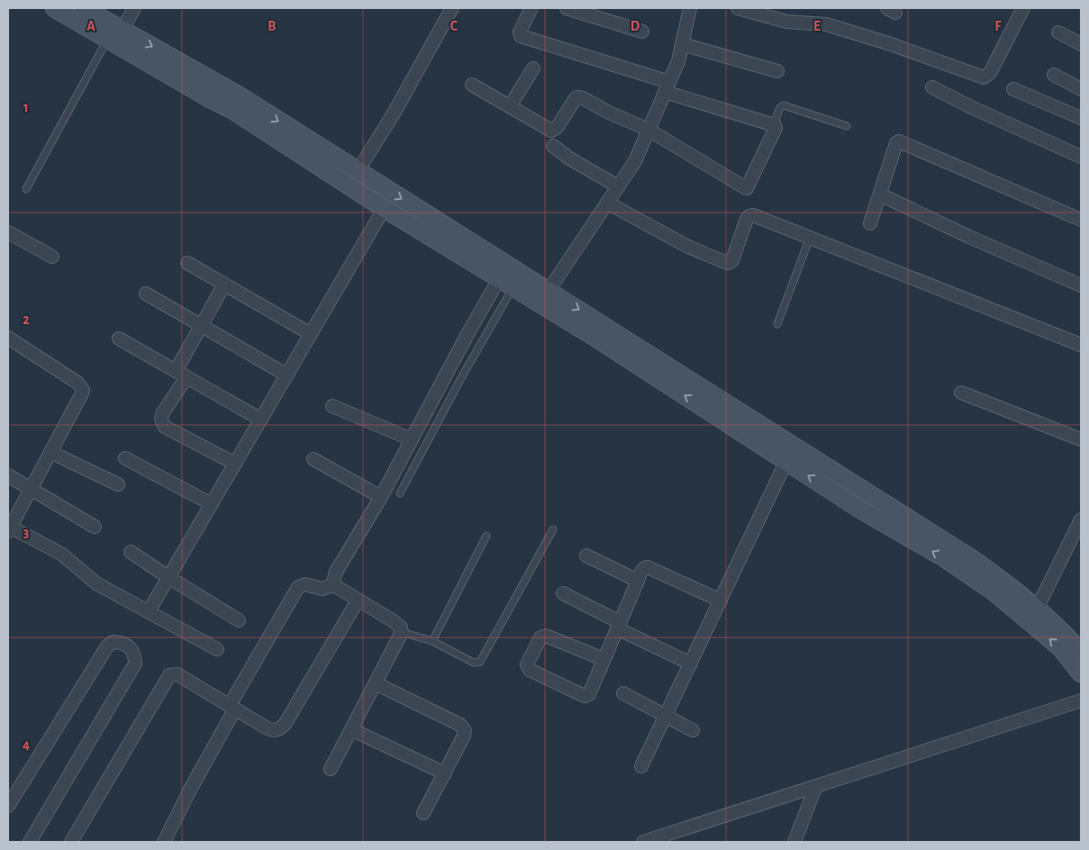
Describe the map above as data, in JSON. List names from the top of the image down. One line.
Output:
{"grid":{"columns":["A","B","C","D","E","F"],"rows":["1","2","3","4"]}}
